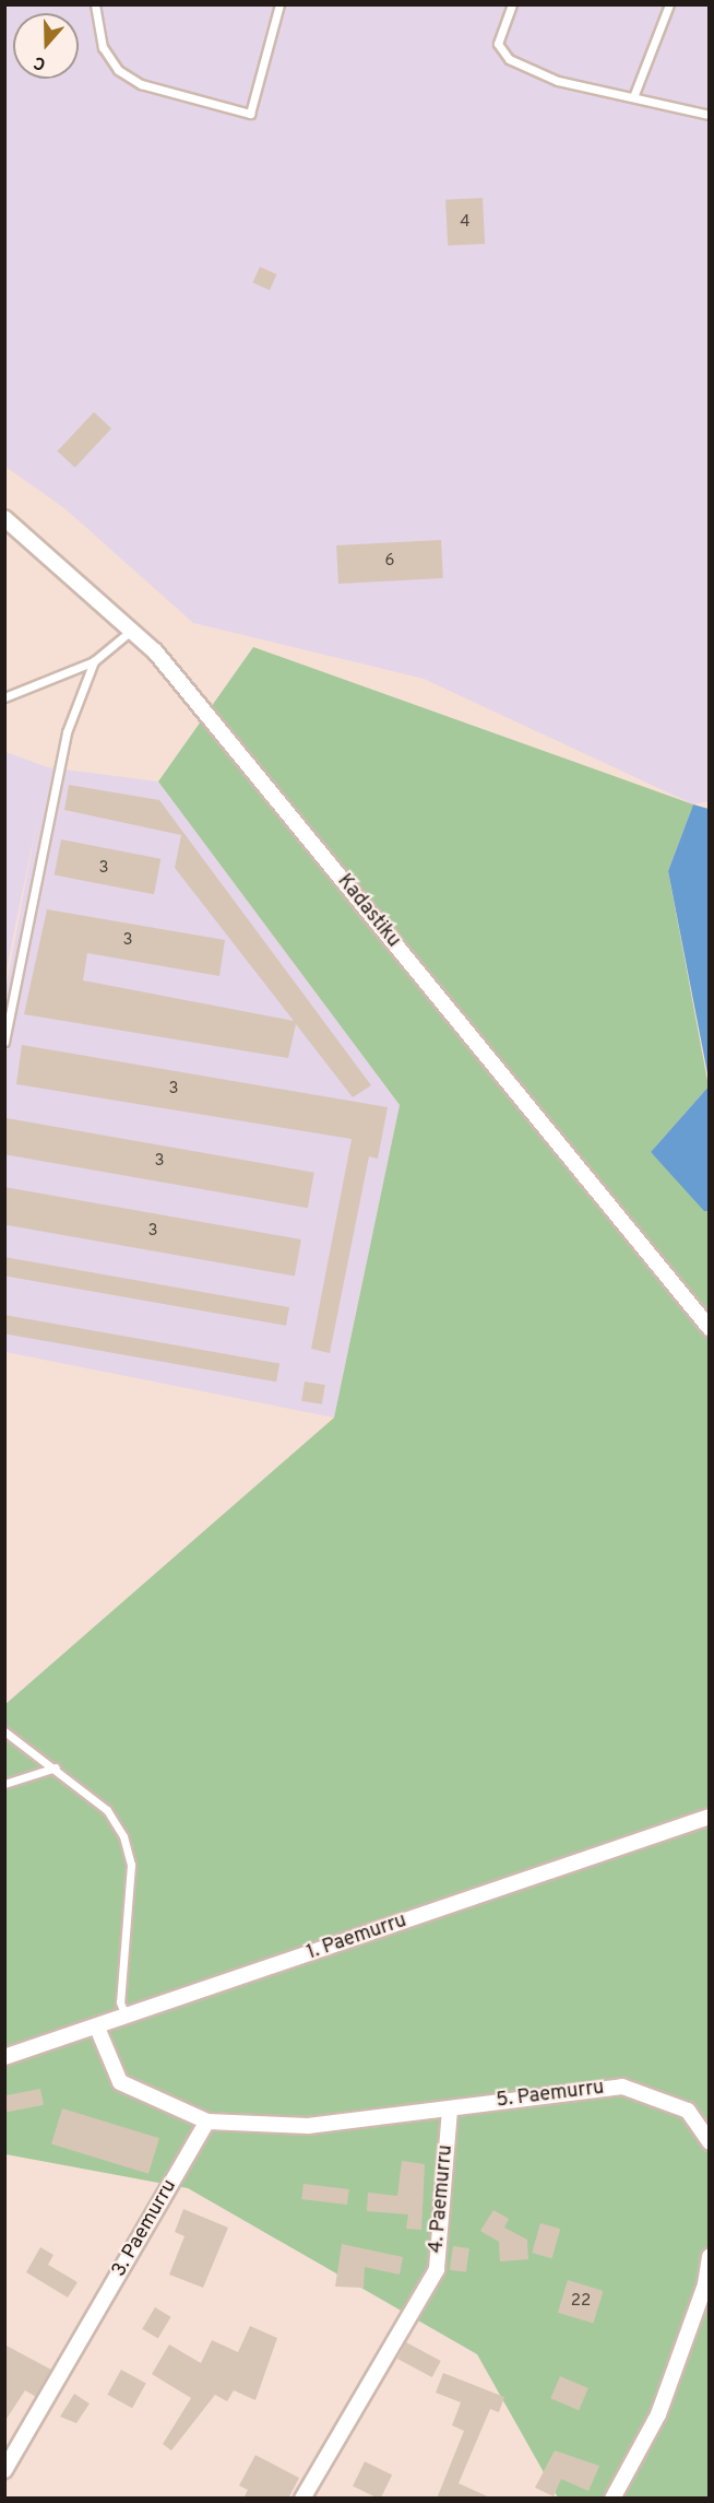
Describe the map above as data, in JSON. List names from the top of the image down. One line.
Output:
{"streets":{"street":["Kadastiku","1. Paemurru","5. Paemurru","4. Paemurru","3. Paemurru"]},"crossings":[["5. Paemurru","4. Paemurru"]],"house_numbers":["4","6","3","3","3","3","3","22"],"north":"bottom"}
